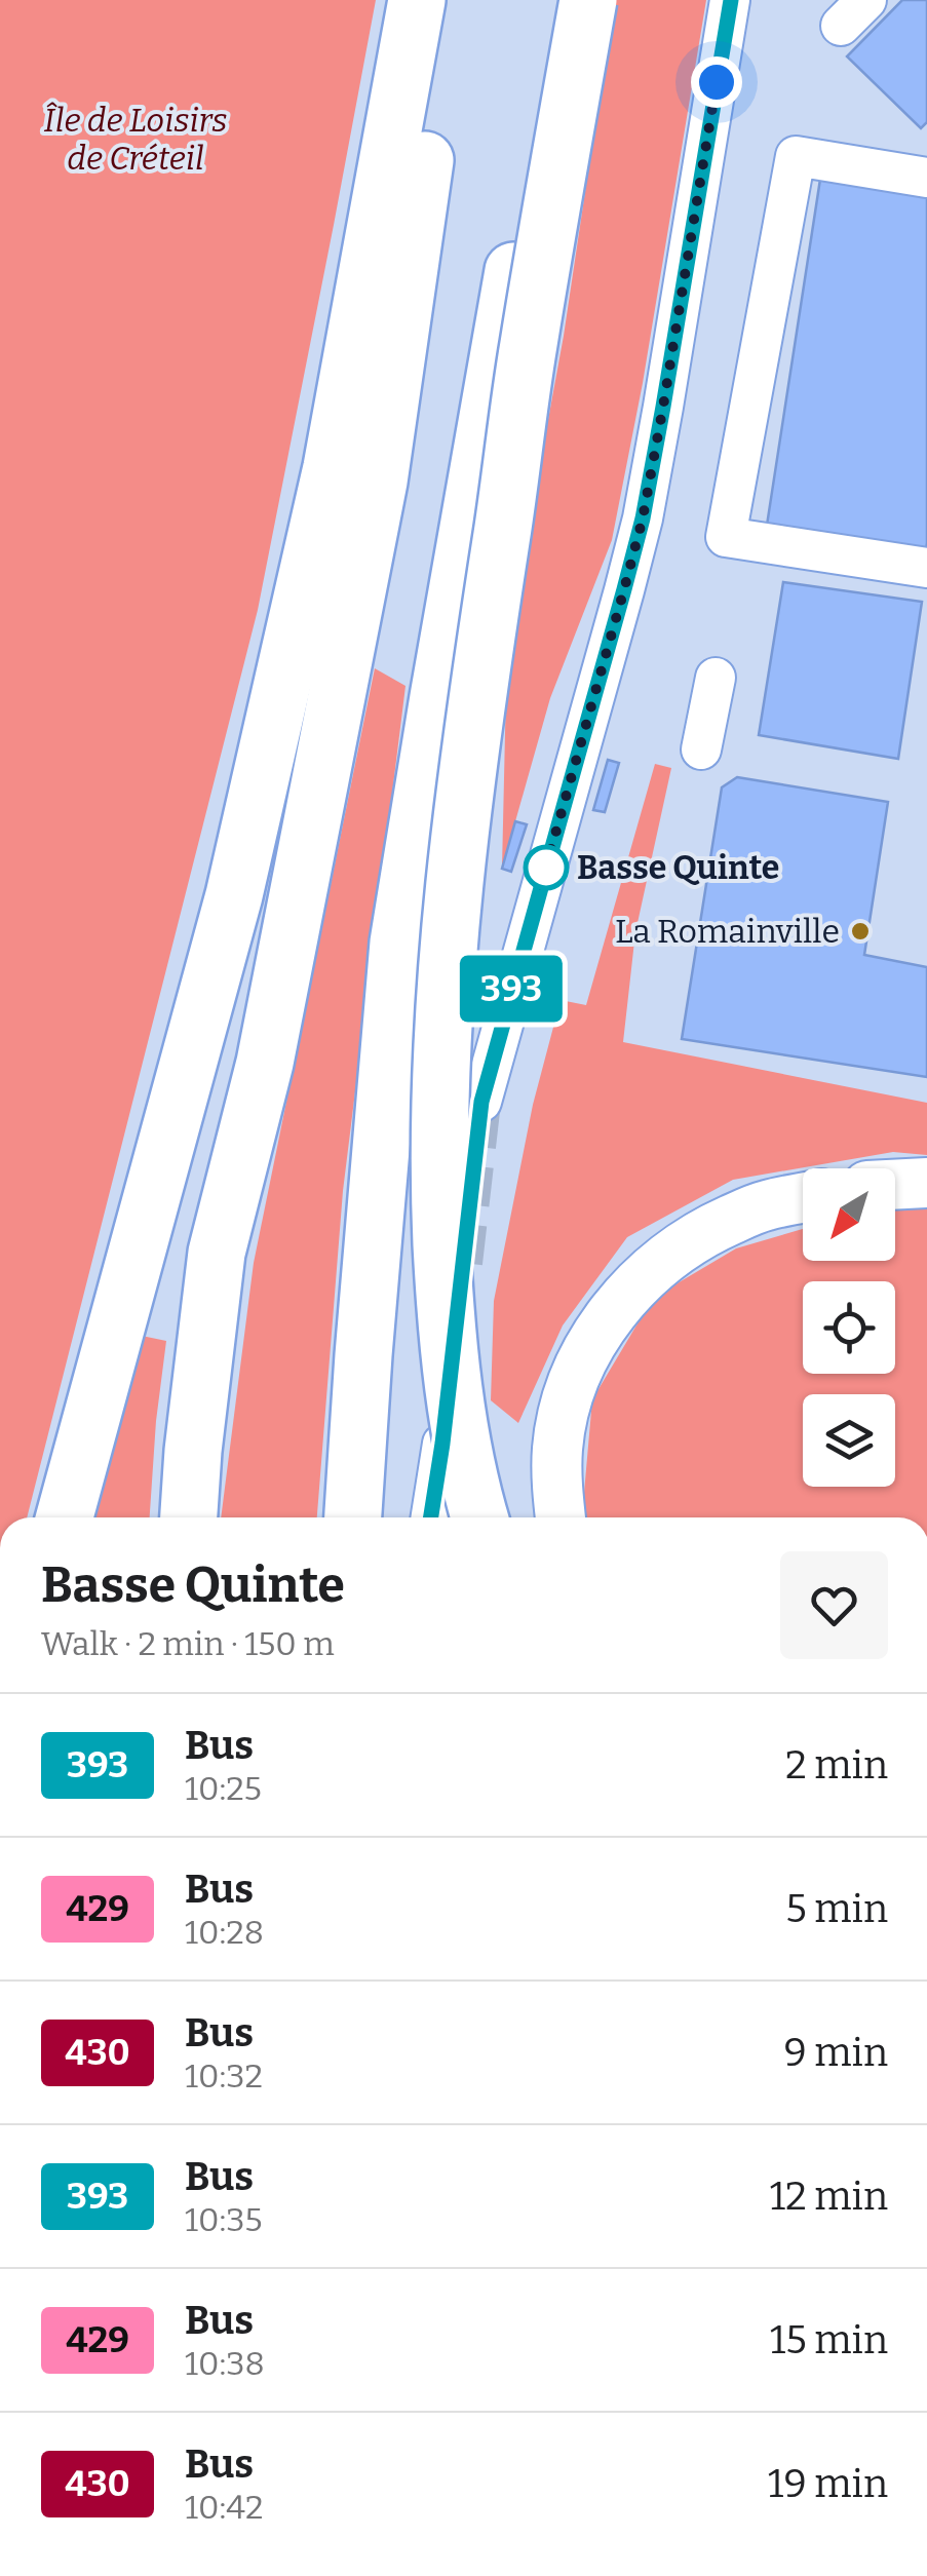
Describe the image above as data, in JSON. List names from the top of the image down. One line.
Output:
{"parks":["Île de Loisirs de Créteil"],"places":["Basse Quinte","La Romainville"],"lines":["bus line 393"],"north":"bottom left","page":{"on_map":"393","heading":["Basse Quinte","Walk · 2 min · 150 m"],"list":[{"mark":"393","name":"Bus","note":"10:25","value":"2 min"},{"mark":"429","name":"Bus","note":"10:28","value":"5 min"},{"mark":"430","name":"Bus","note":"10:32","value":"9 min"},{"mark":"393","name":"Bus","note":"10:35","value":"12 min"},{"mark":"429","name":"Bus","note":"10:38","value":"15 min"},{"mark":"430","name":"Bus","note":"10:42","value":"19 min"}]}}
